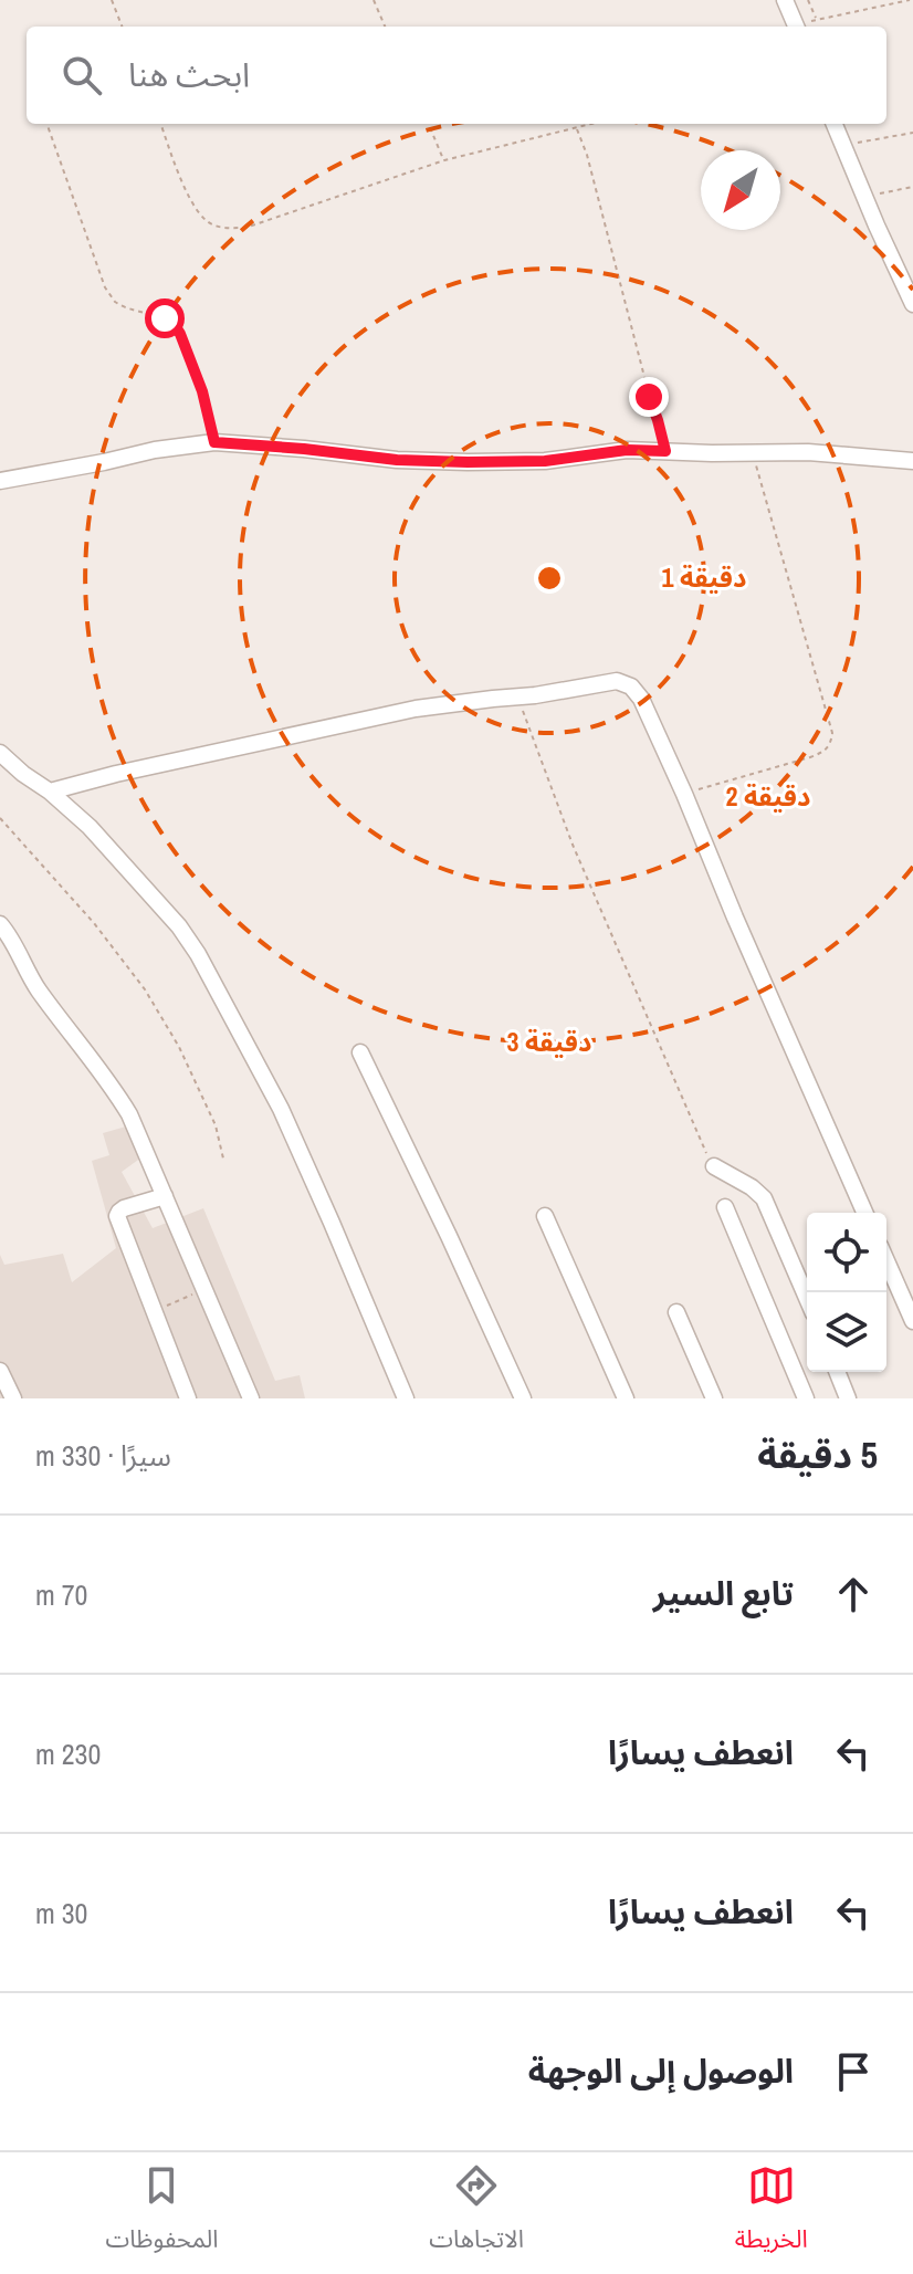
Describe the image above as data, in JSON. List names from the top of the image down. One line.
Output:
{"north":"bottom left","page":{"search":"ابحث هنا","heading":["5 دقيقة","سيرًا · 330 m"],"list":[["تابع السير","70 m"],["انعطف يسارًا","230 m"],["انعطف يسارًا","30 m"],"الوصول إلى الوجهة"],"nav":["الخريطة","الاتجاهات","المحفوظات"]},"rings":["1 دقيقة","2 دقيقة","3 دقيقة"]}
